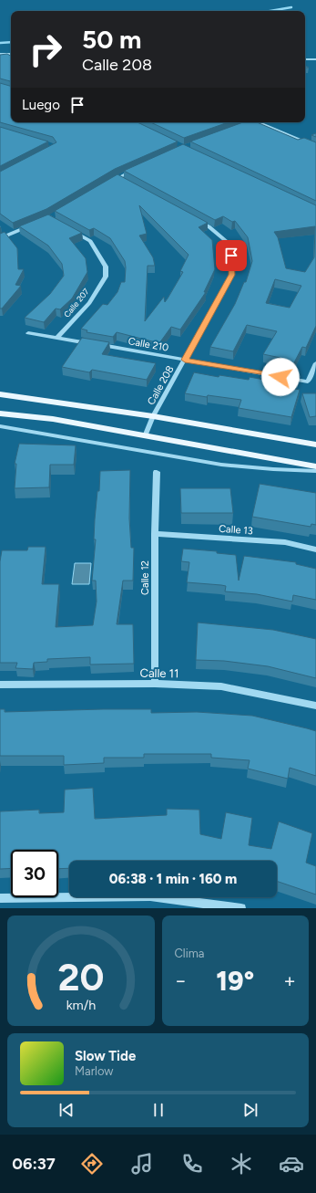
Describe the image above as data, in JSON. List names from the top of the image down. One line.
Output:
{"streets":{"street":["Calle 207","Calle 210","Calle 208","Calle 13","Calle 12","Calle 11"]},"crossings":[["Calle 207","Calle 210"],["Calle 210","Calle 208"],["Calle 13","Calle 12"],["Calle 12","Calle 11"]],"page":{"turn":["50 m","Calle 208"],"then":"Luego","limit":"30","trip":"06:38 · 1 min · 160 m","tile":"Clima","heat":["−","19°","+"],"song":["Slow Tide","Marlow"],"tabs":"06:37","gauge":["20","km/h"]}}
